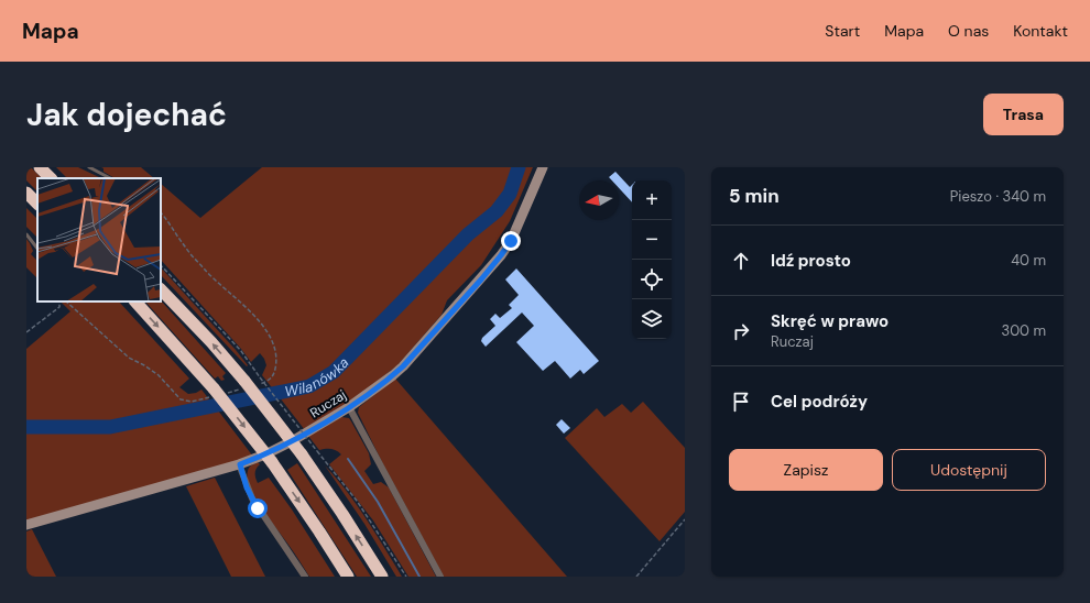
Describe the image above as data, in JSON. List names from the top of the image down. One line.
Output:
{"streets":{"street":["Ruczaj"]},"water":["Wilanówka"],"north":"left","page":{"header":"Mapa","nav":["Start","Mapa","O nas","Kontakt"],"buttons":["Trasa",["Zapisz","Udostępnij"]],"title":"Jak dojechać","heading":["5 min","Pieszo · 340 m"],"map_buttons":["+","−"],"list":[["Idź prosto","40 m"],["Skręć w prawo","Ruczaj","300 m"],"Cel podróży"]}}
